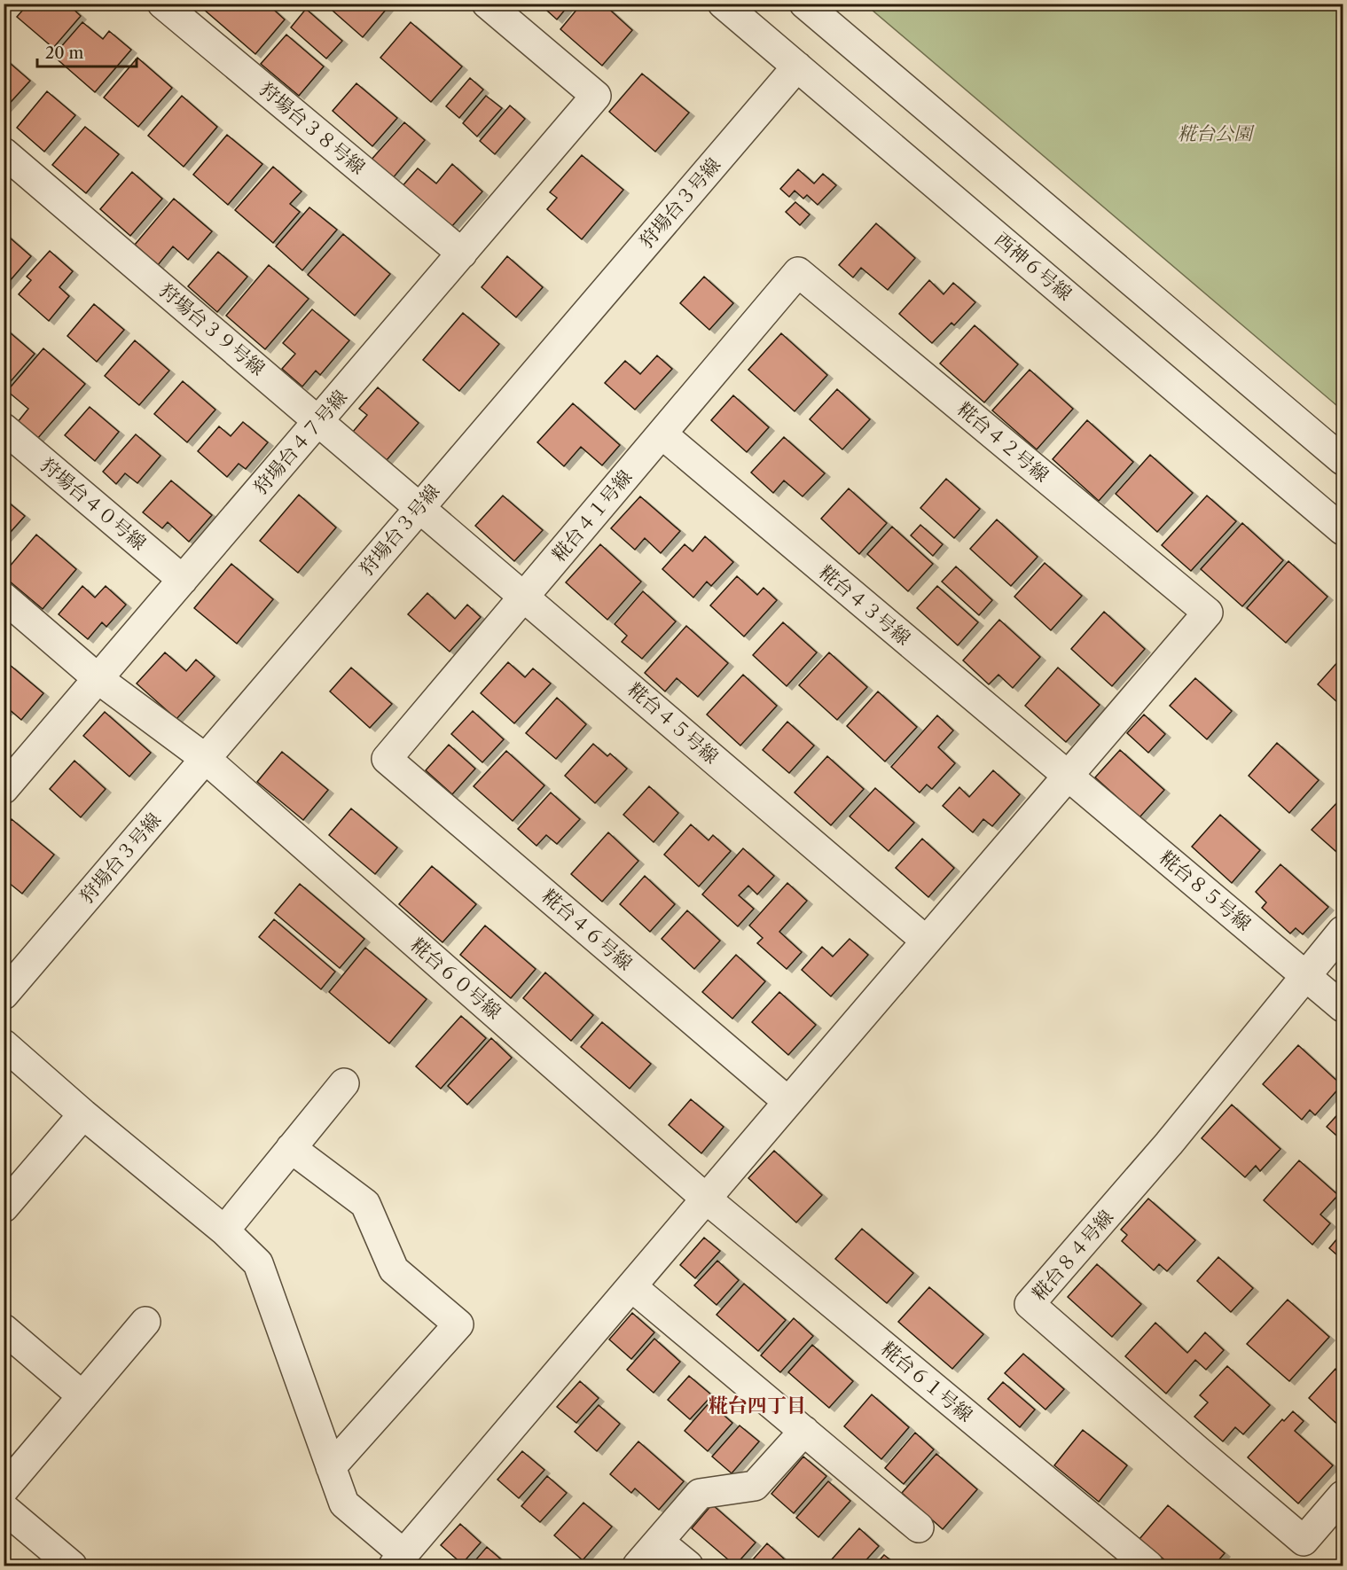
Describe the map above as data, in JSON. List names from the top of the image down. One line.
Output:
{"streets":{"street":["狩場台３８号線","狩場台３号線","西神６号線","狩場台３９号線","狩場台４７号線","糀台４２号線","狩場台４０号線","糀台４１号線","糀台４３号線","糀台４５号線","糀台８５号線","糀台４６号線","糀台６０号線","糀台８４号線","糀台６１号線"]},"crossings":[["狩場台３８号線","狩場台４７号線"],["狩場台３号線","西神６号線"],["狩場台３号線","狩場台３９号線"],["狩場台３号線","糀台４５号線"],["狩場台３号線","糀台６０号線"],["狩場台３９号線","狩場台４７号線"],["狩場台３９号線","糀台４５号線"],["狩場台４７号線","狩場台４０号線"],["狩場台４７号線","糀台６０号線"],["糀台４２号線","糀台４１号線"],["糀台４２号線","糀台４３号線"],["糀台４２号線","糀台８５号線"],["糀台４１号線","糀台４３号線"],["糀台４１号線","糀台４５号線"],["糀台４１号線","糀台４６号線"],["糀台４３号線","糀台８５号線"],["糀台８５号線","糀台８４号線"],["糀台６０号線","糀台６１号線"]],"districts":["糀台四丁目"],"parks":["糀台公園"],"scale_bar":"20 m"}
